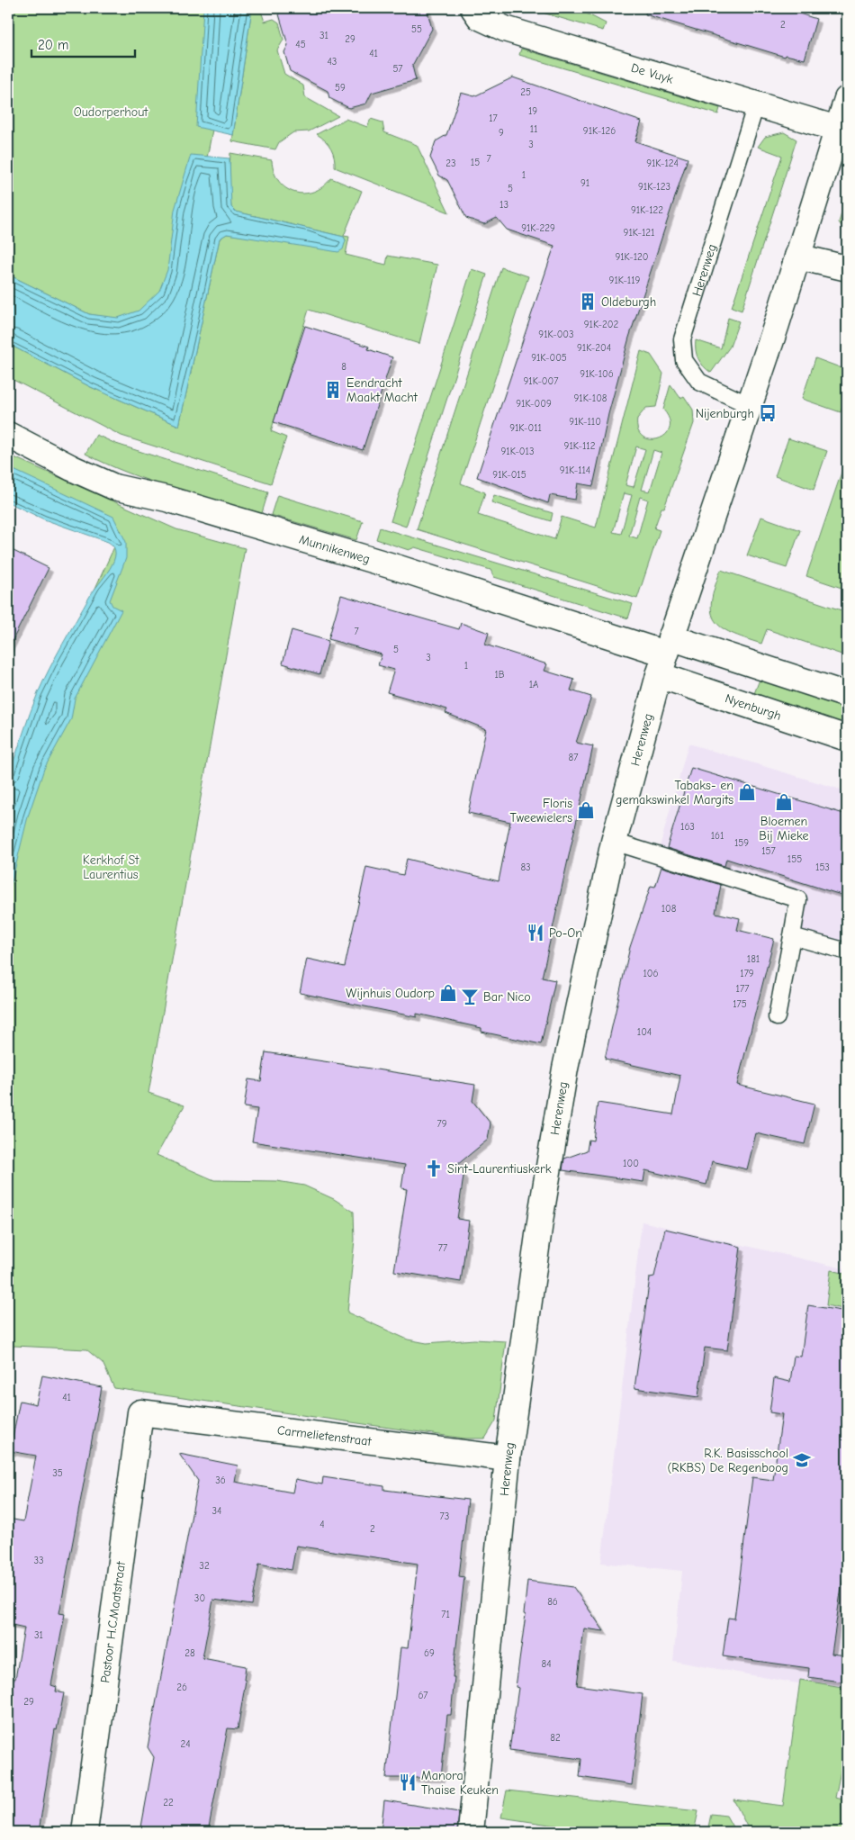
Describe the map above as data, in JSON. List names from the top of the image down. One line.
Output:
{"streets":{"street":["De Vuyk","Herenweg","Munnikenweg","Nyenburgh","Carmelietenstraat","Pastoor H.C.Maatstraat"]},"crossings":[["De Vuyk","Herenweg"],["Herenweg","Munnikenweg"],["Herenweg","Nyenburgh"],["Herenweg","Carmelietenstraat"],["Munnikenweg","Nyenburgh"],["Carmelietenstraat","Pastoor H.C.Maatstraat"]],"parks":["Oudorperhout","Kerkhof St Laurentius"],"places":{"building":["Oldeburgh","Eendracht Maakt Macht"],"bus stop":["Nijenburgh"],"shop":["Tabaks- en gemakswinkel Margits","Bloemen Bij Mieke","Floris Tweewielers","Wijnhuis Oudorp"],"restaurant":["Po-On","Manora Thaise Keuken"],"bar":["Bar Nico"],"church":["Sint-Laurentiuskerk"],"school or university":["R.K. Basisschool (RKBS) De Regenboog"]},"house_numbers":["2","55","31","29","45","41","43","57","59","25","19","17","11","91K-126","9","3","7","15","23","91K-124","1","91","91K-123","5","13","91K-122","91K-229","91K-121","91K-120","91K-119","91K-202","91K-003","91K-204","91K-005","8","91K-106","91K-007","91K-108","91K-009","91K-110","91K-011","91K-112","91K-013","91K-114","91K-015","7","5","3","1","1B","1A","87","163","161","159","157","155","83","153","108","181","106","179","177","175","104","79","100","77","41","35","36","34","73","4","2","33","32","30","86","71","31","28","69","84","26","67","29","82","24","22"],"scale_bar":"20 m"}
